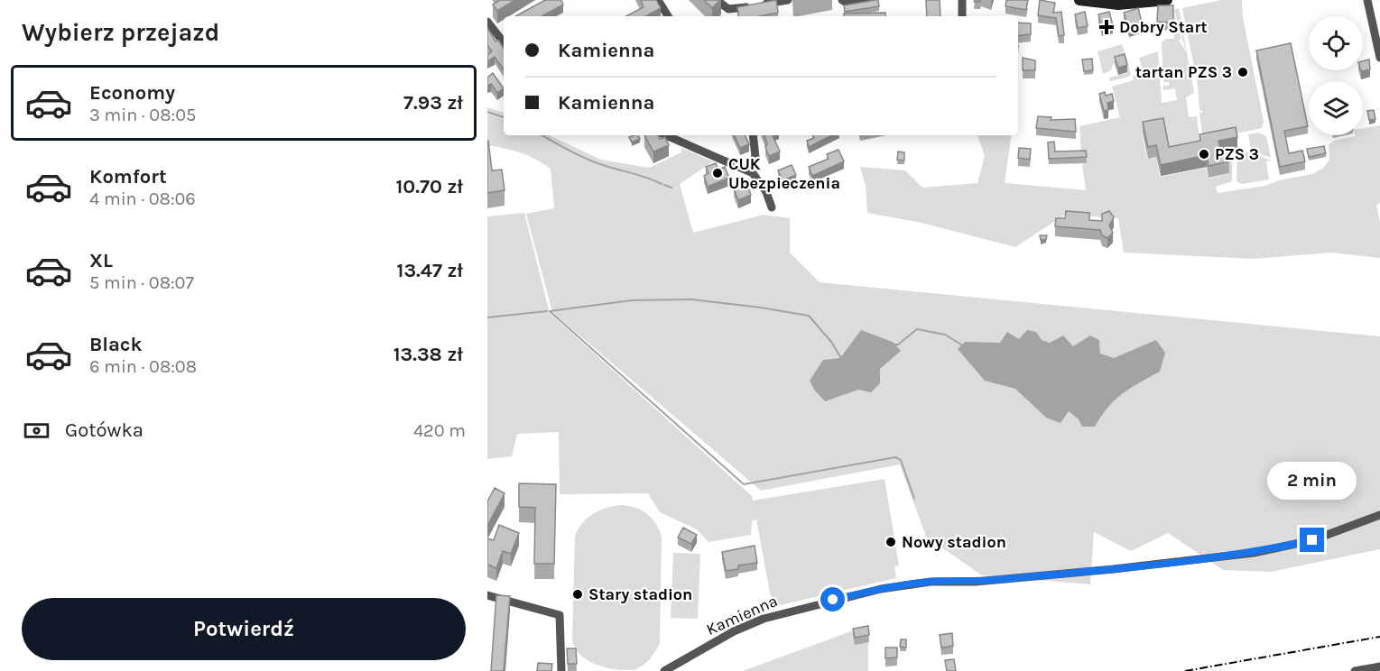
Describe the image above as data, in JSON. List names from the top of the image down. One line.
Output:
{"streets":{"street":["Kamienna"]},"places":{"health":["Dobry Start"],"other":["tartan PZS 3","PZS 3","CUK Ubezpieczenia","Nowy stadion","Stary stadion"]},"page":{"heading":"Wybierz przejazd","banner":["Kamienna","Kamienna"],"list":[{"name":"Economy","note":"3 min · 08:05","value":"7.93 zł"},{"name":"Komfort","note":"4 min · 08:06","value":"10.70 zł"},{"name":"XL","note":"5 min · 08:07","value":"13.47 zł"},{"name":"Black","note":"6 min · 08:08","value":"13.38 zł"}],"pay":["Gotówka","420 m"],"bubble":"2 min","buttons":"Potwierdź"}}
